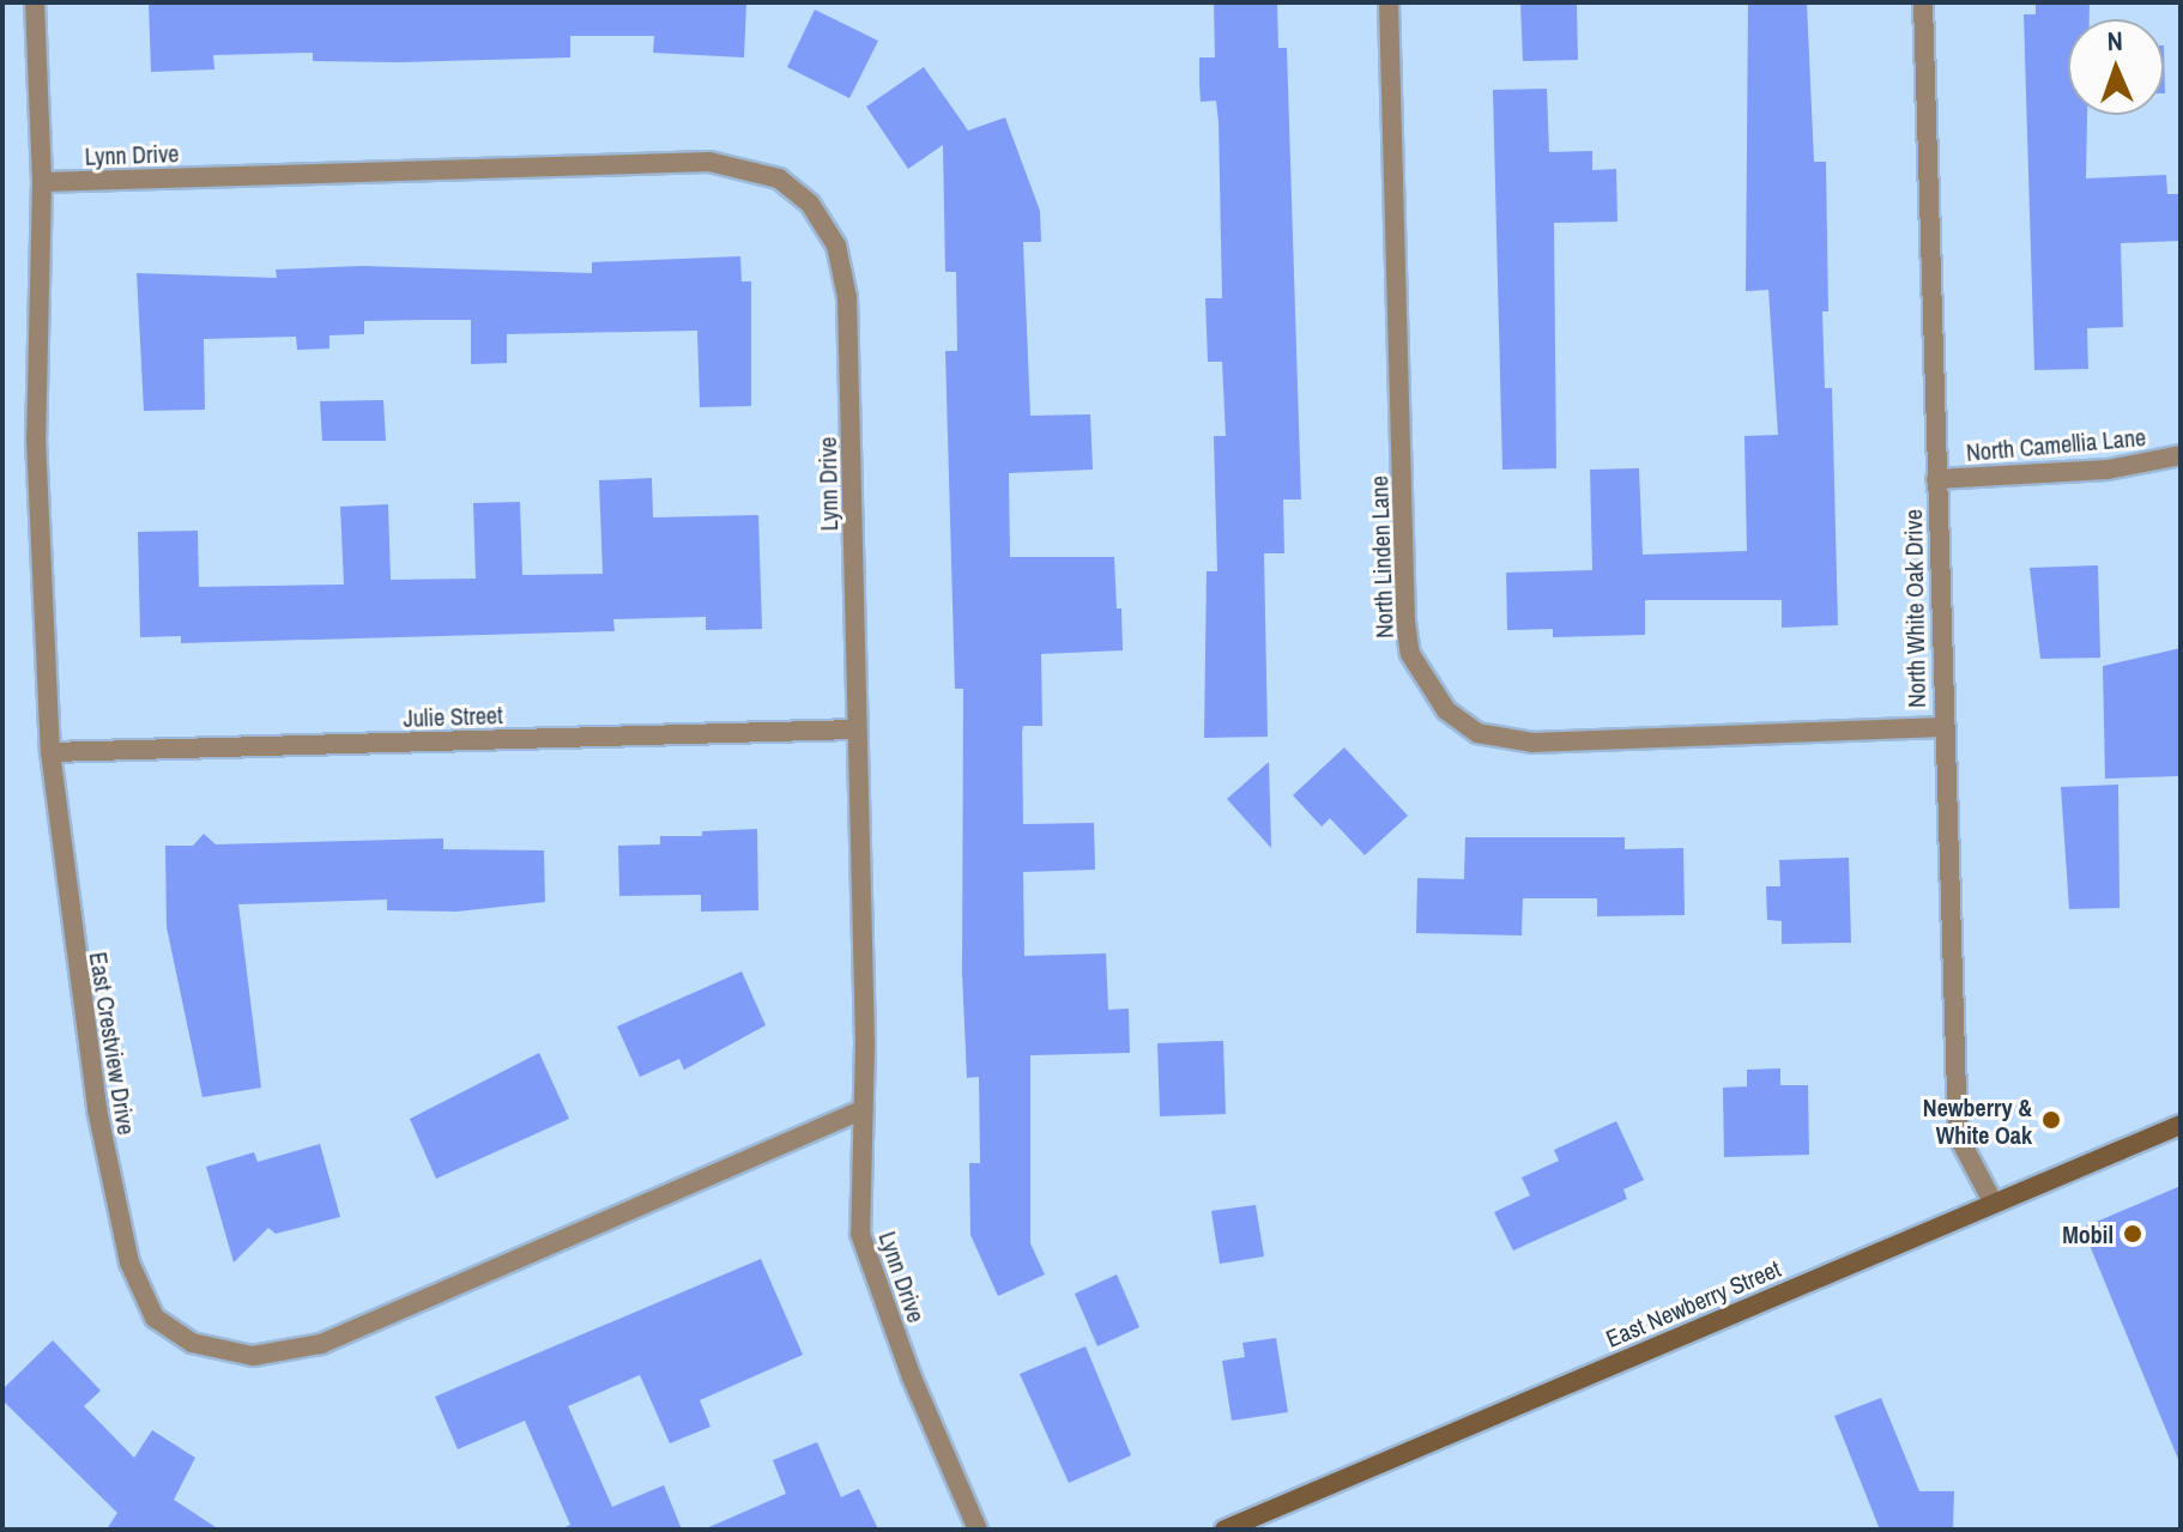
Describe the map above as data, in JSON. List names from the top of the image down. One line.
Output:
{"streets":{"main road":["East Newberry Street"],"street":["Lynn Drive","North Camellia Lane","North Linden Lane","North White Oak Drive","Julie Street","East Crestview Drive"]},"crossings":[["Lynn Drive","Julie Street"],["Lynn Drive","East Crestview Drive"],["North Camellia Lane","North White Oak Drive"],["North Linden Lane","North White Oak Drive"],["North White Oak Drive","East Newberry Street"],["Julie Street","East Crestview Drive"]],"places":["Newberry & White Oak","Mobil"],"north":"top"}
